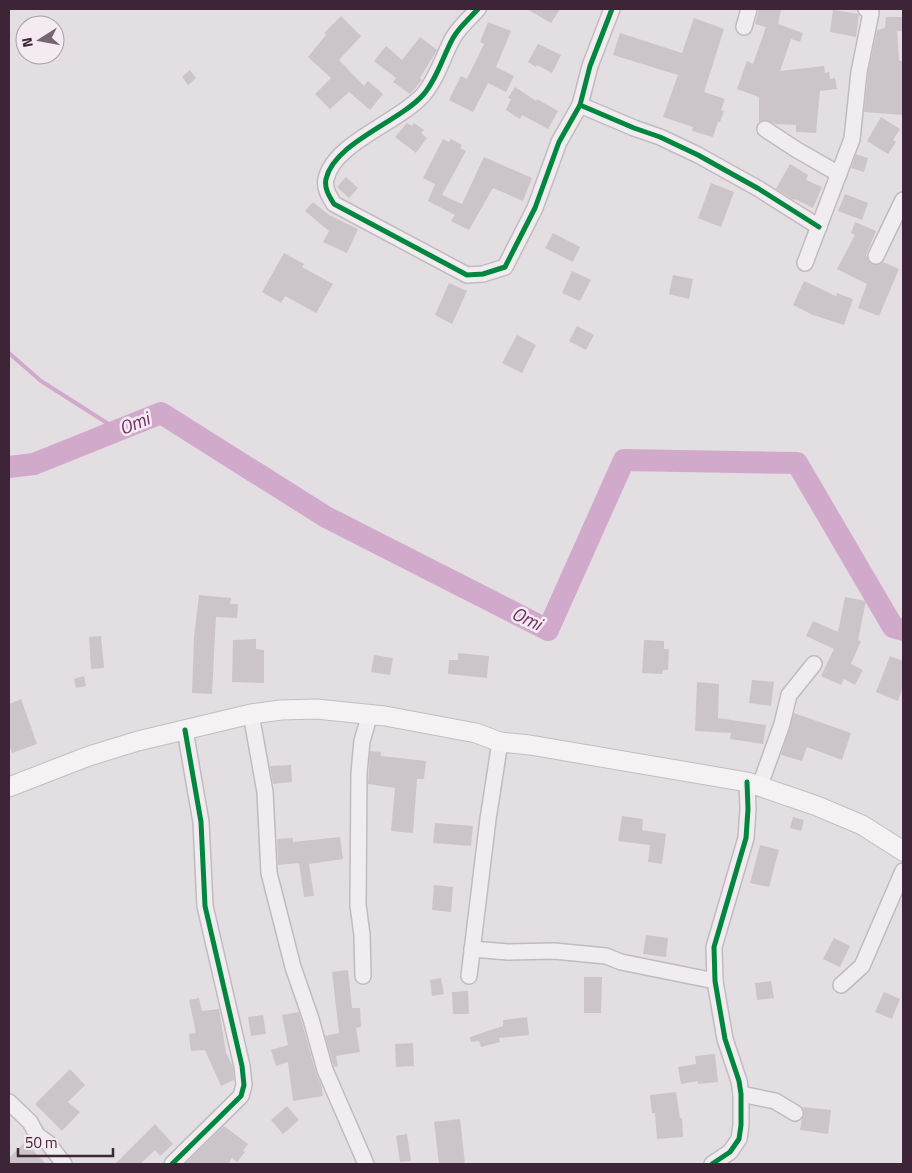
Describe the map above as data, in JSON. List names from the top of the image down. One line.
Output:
{"water":["Omi"],"scale_bar":"50 m","north":"left"}
